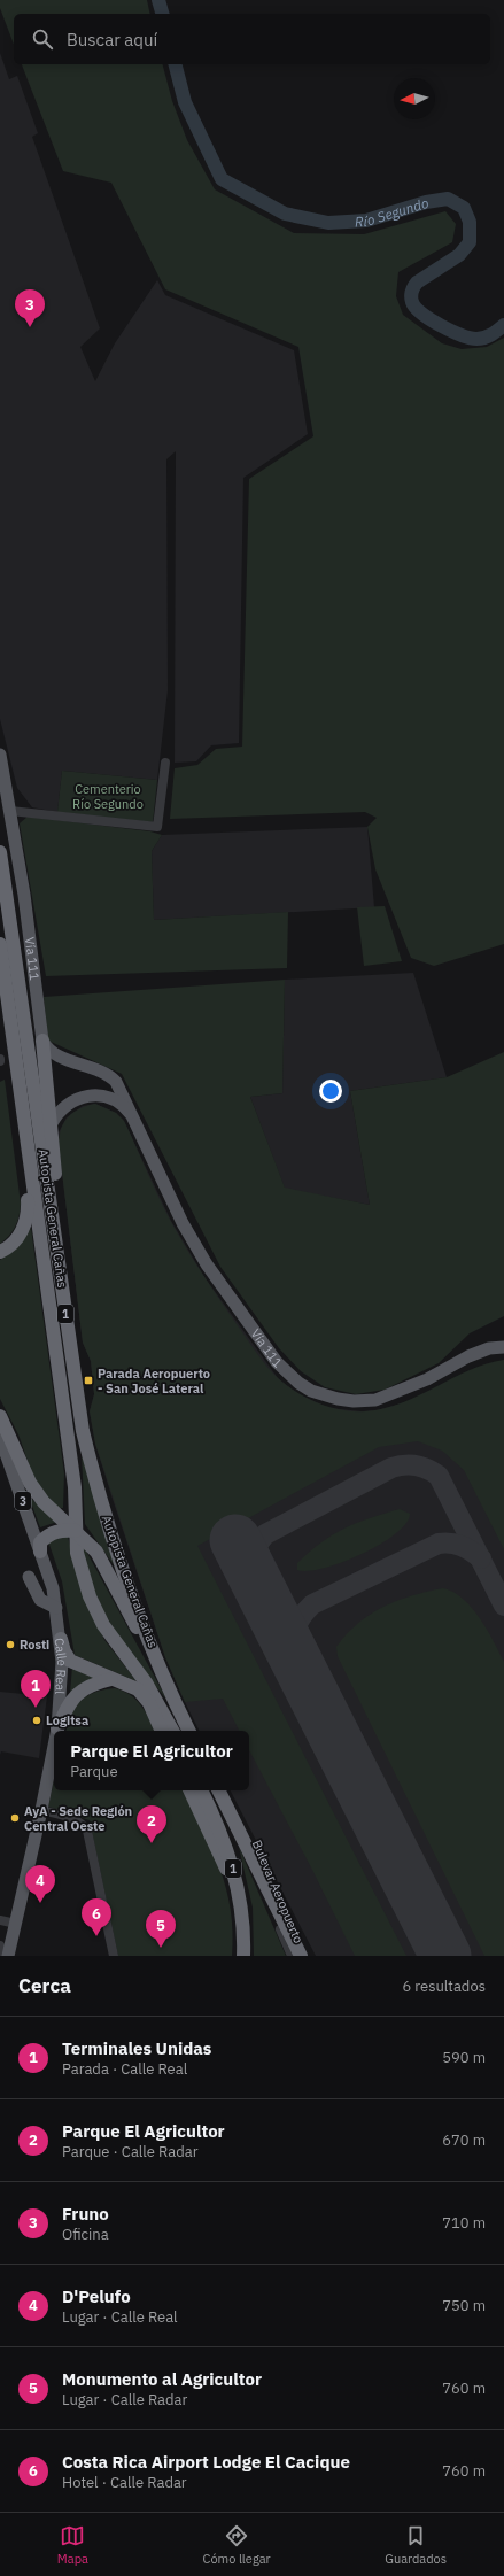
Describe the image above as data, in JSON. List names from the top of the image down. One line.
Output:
{"streets":{"highway":["Autopista General Cañas","1"],"main road":["Vía 111","3","Calle Real"],"street":["Bulevar Aeropuerto"]},"crossings":[["1","Bulevar Aeropuerto"]],"water":["Río Segundo"],"parks":["Cementerio Río Segundo"],"places":{"transit":["Parada Aeropuerto - San José Lateral"],"other":["Rosti","Logitsa","AyA - Sede Región Central Oeste"]},"north":"left","page":{"search":"Buscar aquí","pins":["3","1","2","4","6","5"],"popup":["Parque El Agricultor","Parque"],"heading":["Cerca","6 resultados"],"list":[{"mark":"1","name":"Terminales Unidas","note":"Parada · Calle Real","value":"590 m"},{"mark":"2","name":"Parque El Agricultor","note":"Parque · Calle Radar","value":"670 m"},{"mark":"3","name":"Fruno","note":"Oficina","value":"710 m"},{"mark":"4","name":"D'Pelufo","note":"Lugar · Calle Real","value":"750 m"},{"mark":"5","name":"Monumento al Agricultor","note":"Lugar · Calle Radar","value":"760 m"},{"mark":"6","name":"Costa Rica Airport Lodge El Cacique","note":"Hotel · Calle Radar","value":"760 m"}],"nav":["Mapa","Cómo llegar","Guardados"]}}
